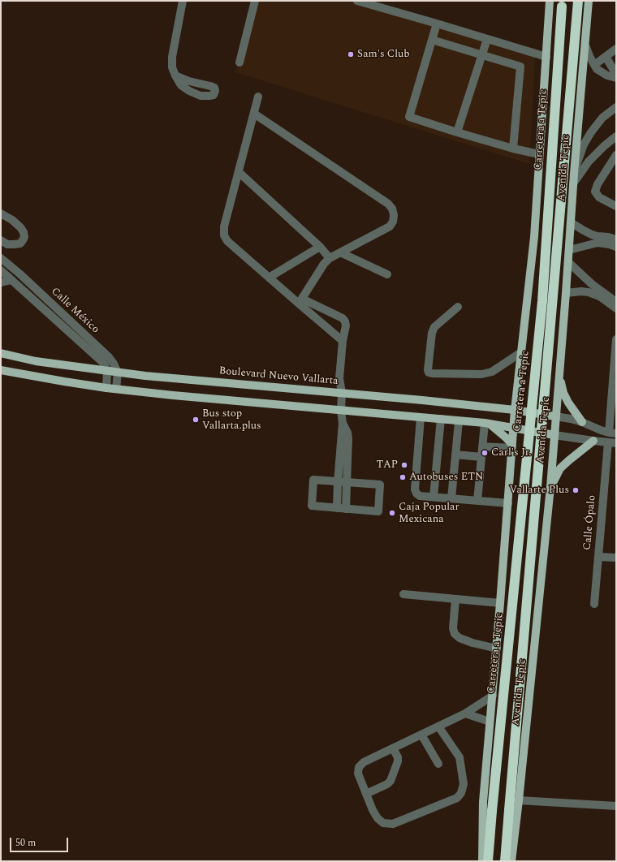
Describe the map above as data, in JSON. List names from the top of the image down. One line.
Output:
{"streets":{"highway":["Carretera a Tepic"],"main road":["Avenida Tepic","Boulevard Nuevo Vallarta"],"street":["Calle México","Calle Ópalo"]},"crossings":[["Avenida Tepic","Boulevard Nuevo Vallarta"],["Calle México","Boulevard Nuevo Vallarta"]],"places":["Sam's Club","Bus stop Vallarta.plus","Carl's Jr.","TAP","Autobuses ETN","Vallarte Plus","Caja Popular Mexicana"],"scale_bar":"50 m"}
